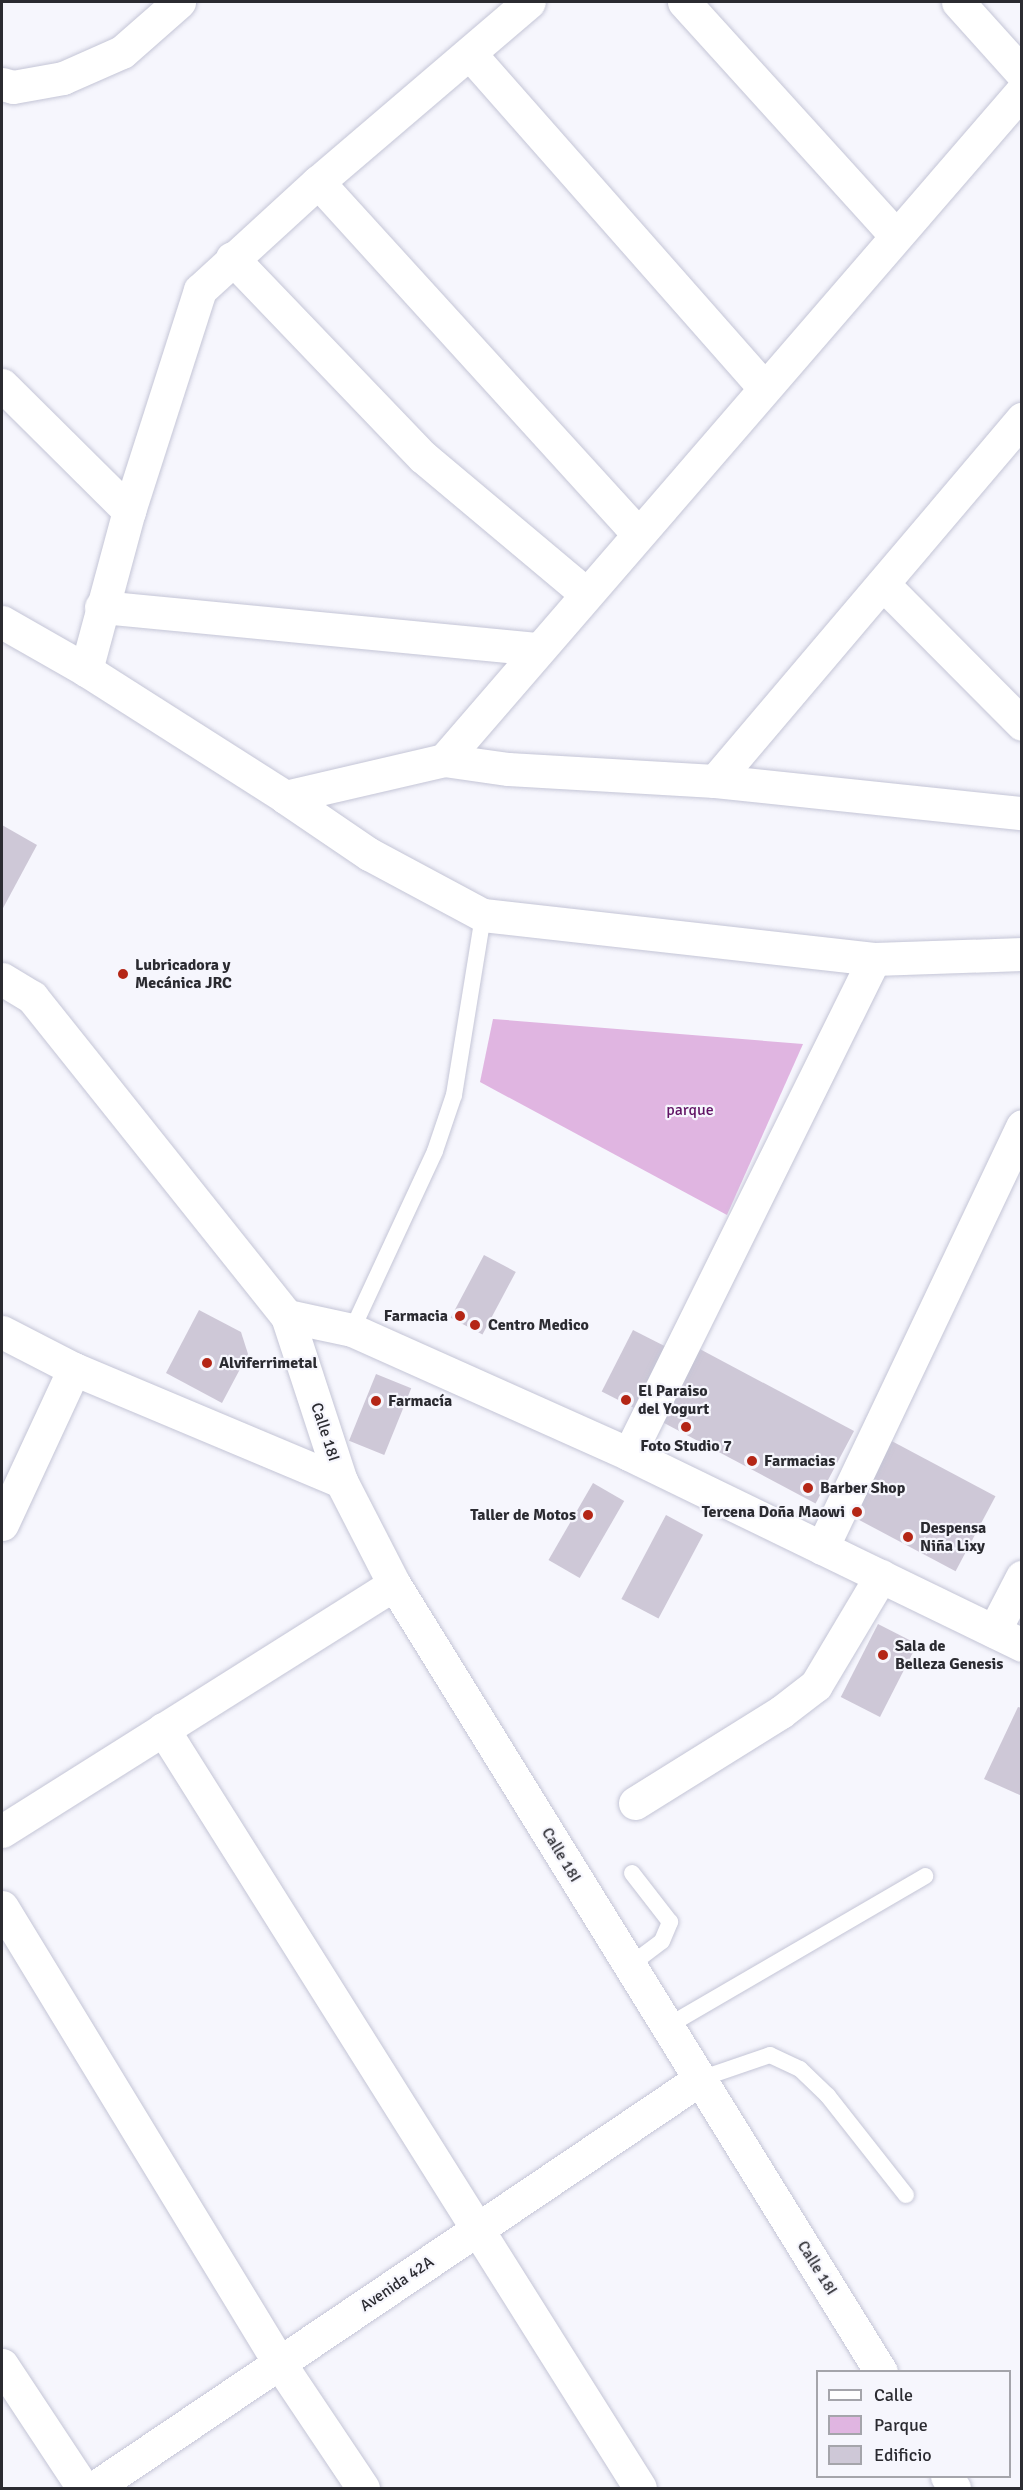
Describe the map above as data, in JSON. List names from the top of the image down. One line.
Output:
{"streets":{"street":["Calle 18I","Avenida 42A"]},"crossings":[["Calle 18I","Avenida 42A"]],"parks":["parque"],"places":["Lubricadora y Mecánica JRC","Farmacia","Centro Medico","Alviferrimetal","El Paraiso del Yogurt","Farmacía","Foto Studio 7","Farmacias","Barber Shop","Tercena Doña Maowi","Taller de Motos","Despensa Niña Lixy","Sala de Belleza Genesis"],"legend":["Calle","Parque","Edificio"]}
